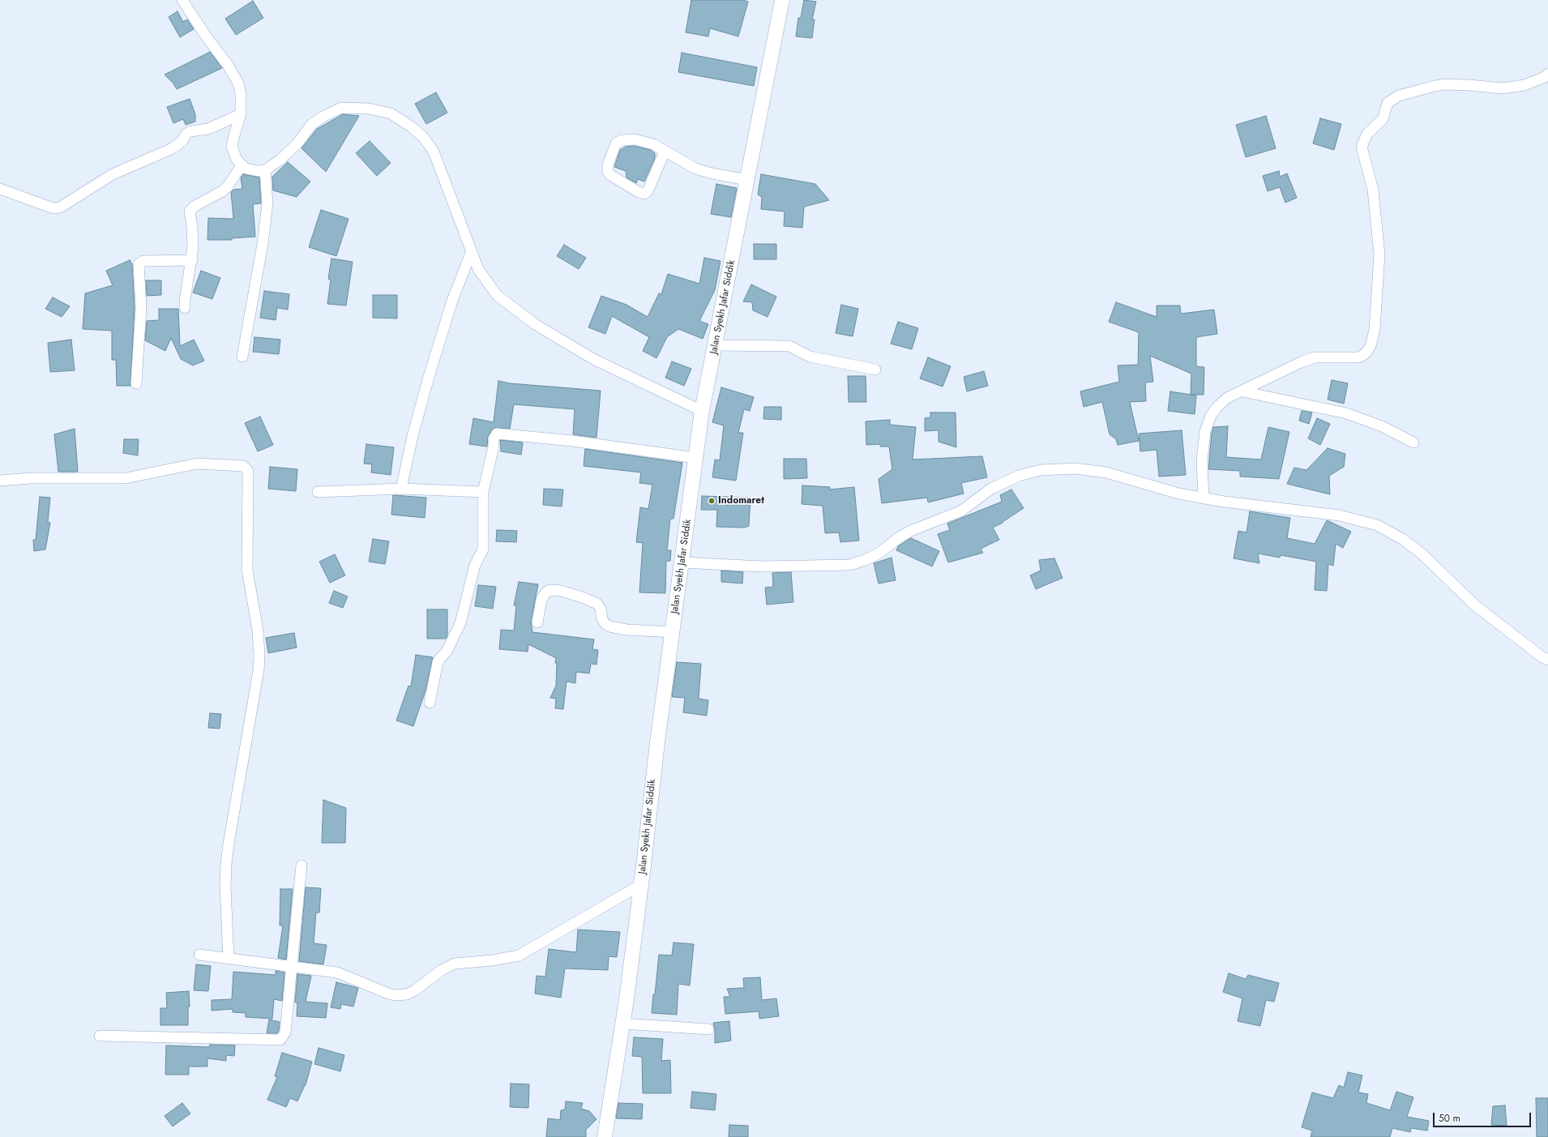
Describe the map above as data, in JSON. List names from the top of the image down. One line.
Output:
{"streets":{"main road":["Jalan Syekh Jafar Siddik"]},"places":["Indomaret"],"scale_bar":"50 m"}
